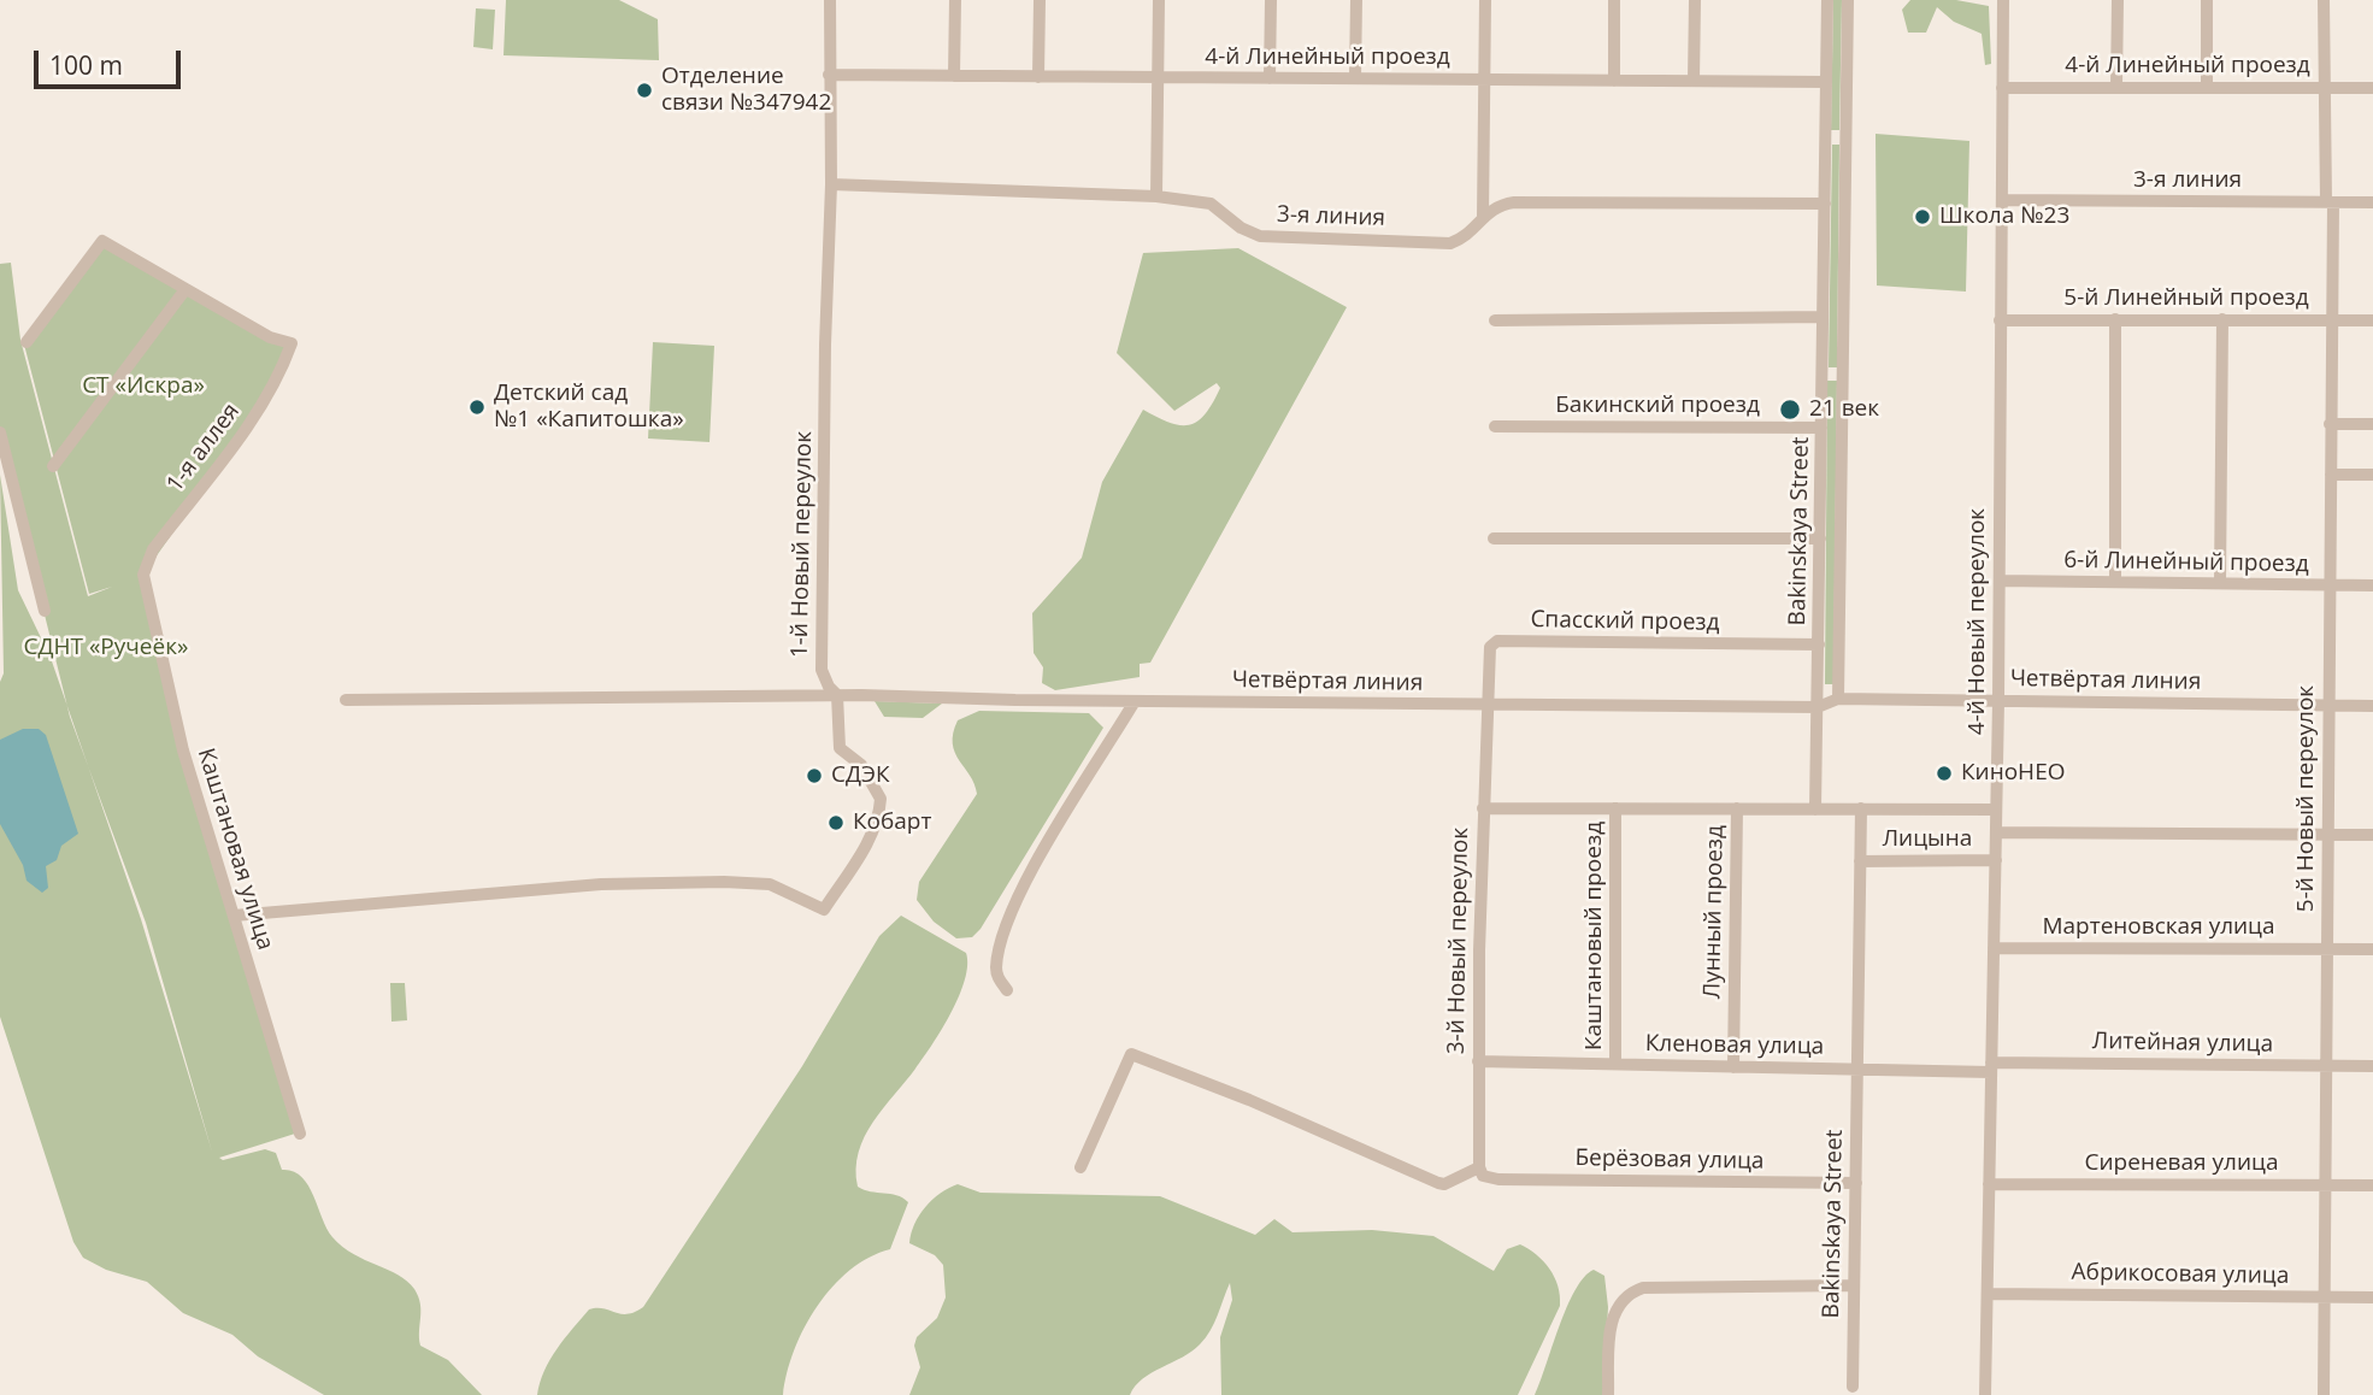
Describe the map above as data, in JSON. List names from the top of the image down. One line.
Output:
{"streets":{"street":["4-й Линейный проезд","3-я линия","5-й Линейный проезд","Бакинский проезд","1-я аллея","Bakinskaya Street","1-й Новый переулок","6-й Линейный проезд","Спасский проезд","4-й Новый переулок","Четвёртая линия","5-й Новый переулок","Лицына","Каштановая улица","Лунный проезд","Мартеновская улица","Каштановый проезд","3-й Новый переулок","Литейная улица","Кленовая улица","Берёзовая улица","Сиреневая улица","Абрикосовая улица"]},"crossings":[["4-й Линейный проезд","Bakinskaya Street"],["4-й Линейный проезд","1-й Новый переулок"],["4-й Линейный проезд","4-й Новый переулок"],["4-й Линейный проезд","5-й Новый переулок"],["3-я линия","Bakinskaya Street"],["3-я линия","1-й Новый переулок"],["3-я линия","4-й Новый переулок"],["3-я линия","5-й Новый переулок"],["5-й Линейный проезд","4-й Новый переулок"],["5-й Линейный проезд","5-й Новый переулок"],["Бакинский проезд","Bakinskaya Street"],["1-я аллея","Каштановая улица"],["Bakinskaya Street","Спасский проезд"],["Bakinskaya Street","Четвёртая линия"],["Bakinskaya Street","Лицына"],["Bakinskaya Street","Кленовая улица"],["Bakinskaya Street","Берёзовая улица"],["1-й Новый переулок","Четвёртая линия"],["1-й Новый переулок","Каштановая улица"],["6-й Линейный проезд","4-й Новый переулок"],["6-й Линейный проезд","5-й Новый переулок"],["Спасский проезд","Четвёртая линия"],["Спасский проезд","3-й Новый переулок"],["4-й Новый переулок","Четвёртая линия"],["4-й Новый переулок","Лицына"],["4-й Новый переулок","Мартеновская улица"],["4-й Новый переулок","Литейная улица"],["4-й Новый переулок","Кленовая улица"],["4-й Новый переулок","Сиреневая улица"],["4-й Новый переулок","Абрикосовая улица"],["Четвёртая линия","5-й Новый переулок"],["Четвёртая линия","3-й Новый переулок"],["5-й Новый переулок","Мартеновская улица"],["5-й Новый переулок","Литейная улица"],["5-й Новый переулок","Сиреневая улица"],["5-й Новый переулок","Абрикосовая улица"],["Лунный проезд","Кленовая улица"],["Каштановый проезд","Кленовая улица"],["3-й Новый переулок","Кленовая улица"],["3-й Новый переулок","Берёзовая улица"],["Литейная улица","Кленовая улица"]],"parks":["СТ «Искра»","СДНТ «Ручеёк»"],"places":["Отделение связи №347942","Школа №23","Детский сад №1 «Капитошка»","21 век","КиноНЕО","СДЭК","Кобарт"],"scale_bar":"100 m"}
